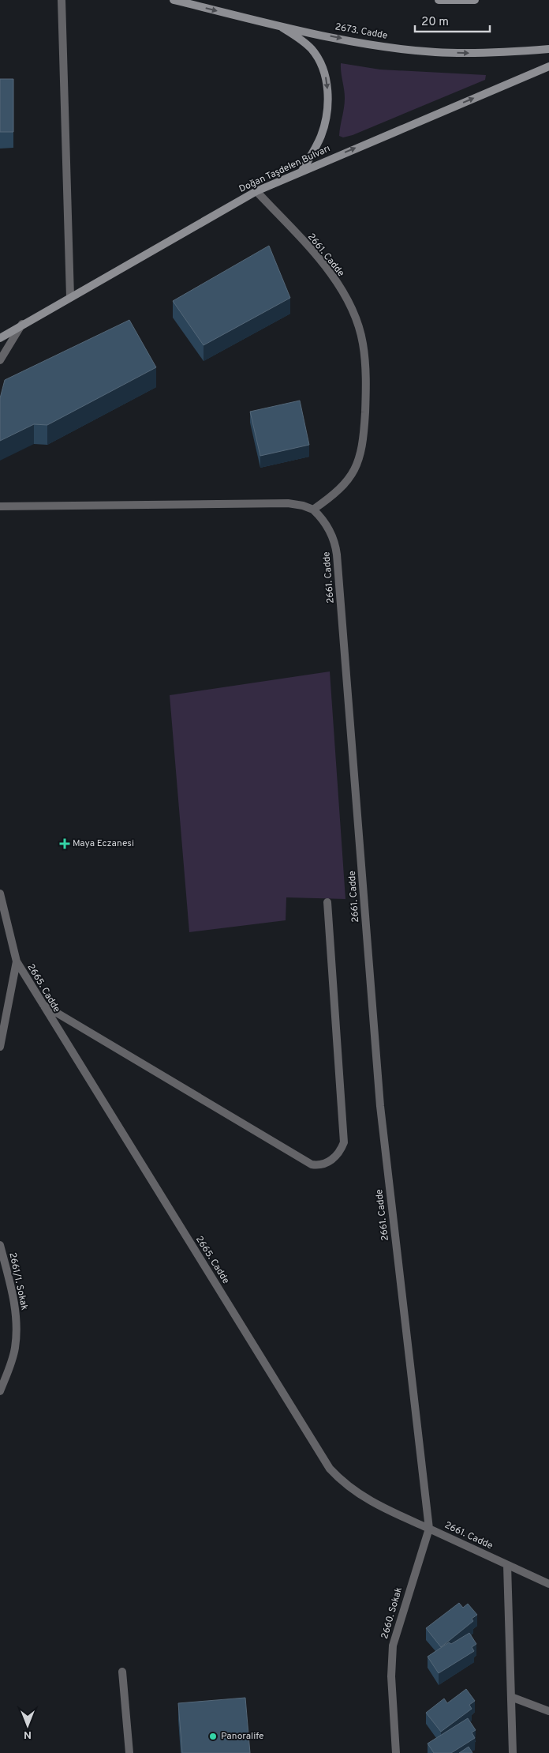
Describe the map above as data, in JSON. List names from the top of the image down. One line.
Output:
{"streets":{"street":["2673. Cadde","Doğan Taşdelen Bulvarı","2661. Cadde","2665. Cadde","2661/1. Sokak","2660. Sokak"]},"crossings":[["Doğan Taşdelen Bulvarı","2661. Cadde"],["2661. Cadde","2665. Cadde"],["2661. Cadde","2660. Sokak"],["2665. Cadde","2660. Sokak"]],"one_way":["2673. Cadde","Doğan Taşdelen Bulvarı"],"places":{"health":["Maya Eczanesi"],"other":["Panoralife"]},"scale_bar":"20 m","north":"bottom"}
